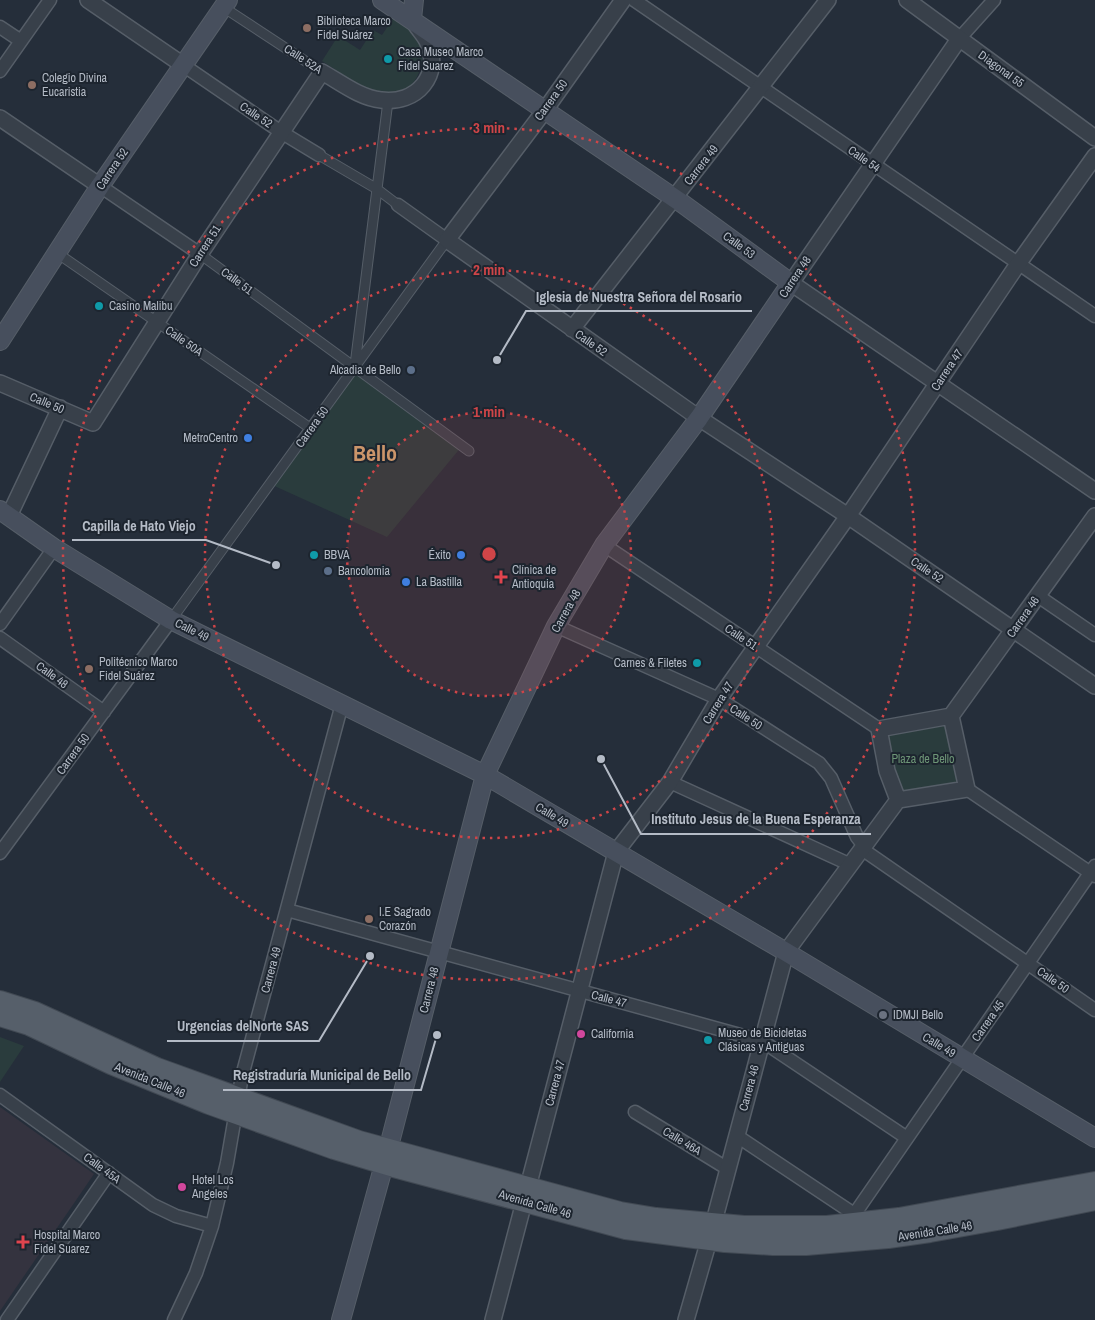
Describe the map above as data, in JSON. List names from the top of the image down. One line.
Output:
{"streets":{"main road":["Carrera 52","Calle 53","Carrera 48","Calle 49","Avenida Calle 46"],"street":["Calle 52A","Diagonal 55","Carrera 50","Calle 52","Calle 54","Carrera 49","Carrera 51","Calle 51","Calle 50A","Carrera 47","Calle 50","Carrera 46","Calle 48","Calle 47","Carrera 45","Calle 46A","Calle 45A"]},"crossings":[["Calle 52A","Carrera 52"],["Calle 52A","Carrera 51"],["Diagonal 55","Carrera 48"],["Carrera 50","Calle 52"],["Carrera 50","Calle 53"],["Carrera 50","Calle 51"],["Carrera 50","Calle 50A"],["Carrera 50","Calle 49"],["Carrera 50","Calle 48"],["Calle 52","Carrera 49"],["Calle 52","Carrera 52"],["Calle 52","Carrera 51"],["Calle 52","Carrera 48"],["Calle 52","Carrera 47"],["Calle 52","Carrera 46"],["Calle 54","Carrera 49"],["Calle 54","Carrera 48"],["Calle 54","Carrera 47"],["Carrera 49","Calle 53"],["Carrera 49","Calle 49"],["Carrera 49","Calle 47"],["Carrera 49","Avenida Calle 46"],["Carrera 49","Calle 45A"],["Carrera 52","Calle 51"],["Carrera 52","Calle 50A"],["Calle 53","Carrera 48"],["Calle 53","Carrera 47"],["Carrera 51","Calle 51"],["Carrera 51","Calle 50A"],["Carrera 51","Calle 50"],["Carrera 48","Calle 51"],["Carrera 48","Calle 50"],["Carrera 48","Calle 49"],["Carrera 48","Calle 47"],["Carrera 48","Avenida Calle 46"],["Calle 51","Carrera 47"],["Carrera 47","Calle 50"],["Carrera 47","Calle 49"],["Carrera 47","Calle 47"],["Carrera 47","Avenida Calle 46"],["Calle 50","Carrera 46"],["Calle 50","Carrera 45"],["Carrera 46","Calle 49"],["Carrera 46","Calle 47"],["Carrera 46","Avenida Calle 46"],["Carrera 46","Calle 46A"],["Calle 49","Carrera 45"],["Calle 47","Carrera 45"],["Carrera 45","Avenida Calle 46"]],"districts":["Bello"],"parks":["Plaza de Bello"],"places":{"other":["Biblioteca Marco Fidel Suárez","Casa Museo Marco Fidel Suarez","Colegio Divina Eucaristia","Casino Malibu","Iglesia de Nuestra Señora del Rosario","Alcadia de Bello","MetroCentro","BBVA","Éxito","Capilla de Hato Viejo","Bancolomia","La Bastilla","Carnes & Filetes","Politécnico Marco Fidel Suárez","Instituto Jesus de la Buena Esperanza","I.E Sagrado Corazón","Urgencias delNorte SAS","IDMJI Bello","California","Registraduría Municipal de Bello","Museo de Bicicletas Clásicas y Antiguas","Hotel Los Angeles"],"health":["Clínica de Antioquia","Hospital Marco Fidel Suarez"]},"rings":["3 min","2 min","1 min"]}
